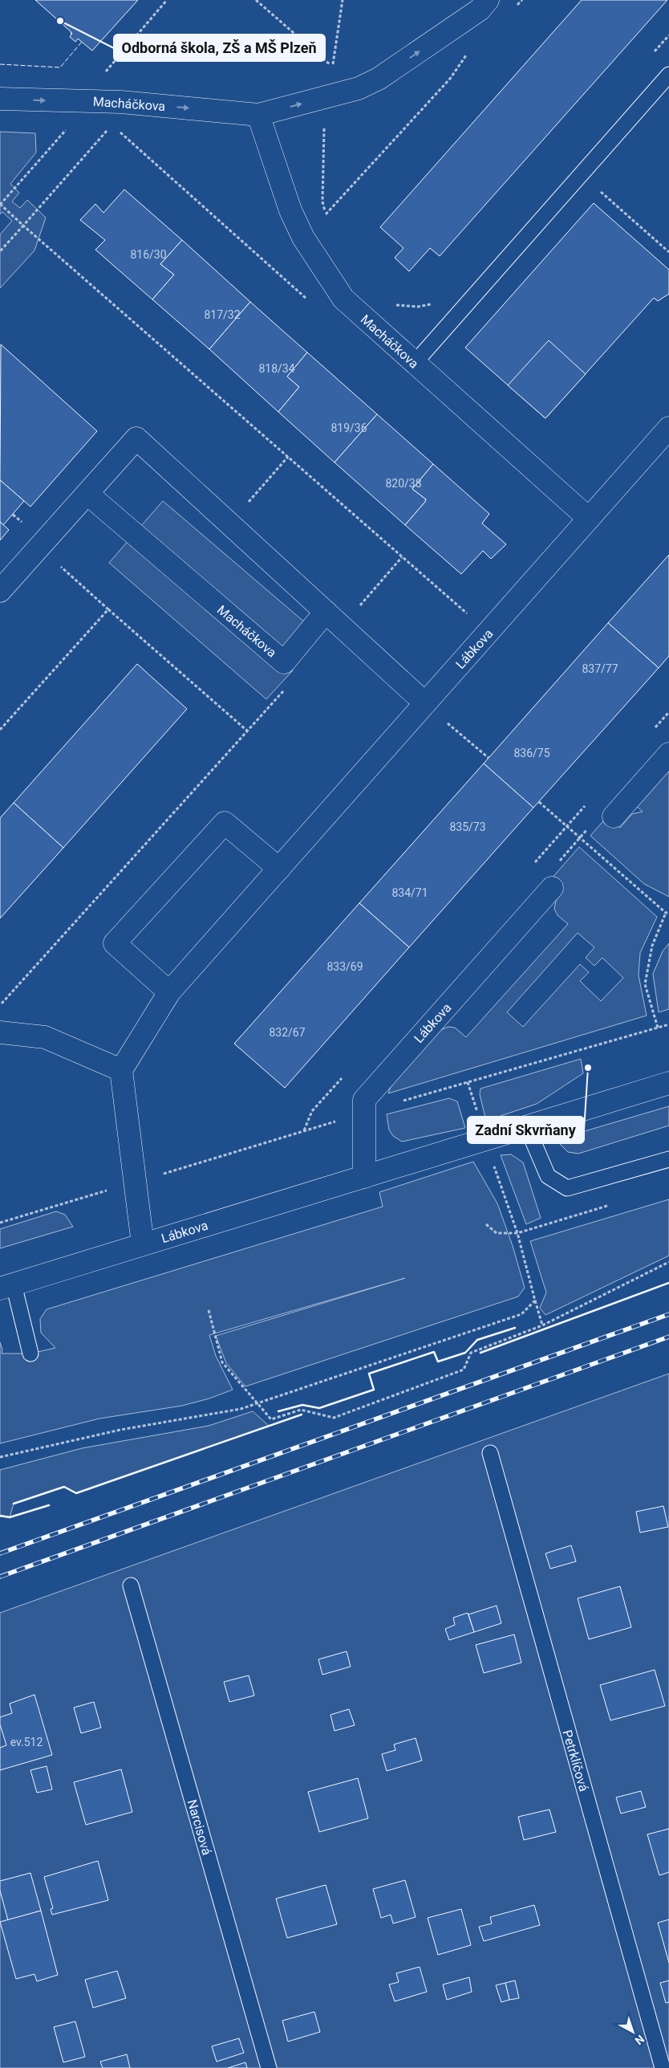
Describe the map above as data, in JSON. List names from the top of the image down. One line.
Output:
{"streets":{"street":["Macháčkova","Lábkova"],"lane":["Petrklíčová","Narcisová"]},"crossings":[["Macháčkova","Lábkova"]],"one_way":["Macháčkova"],"places":["Odborná škola, ZŠ a MŠ Plzeň","Zadní Skvrňany"],"house_numbers":["816/30","817/32","818/34","819/36","820/38","837/77","836/75","835/73","834/71","833/69","832/67","ev.512"],"north":"bottom right"}
